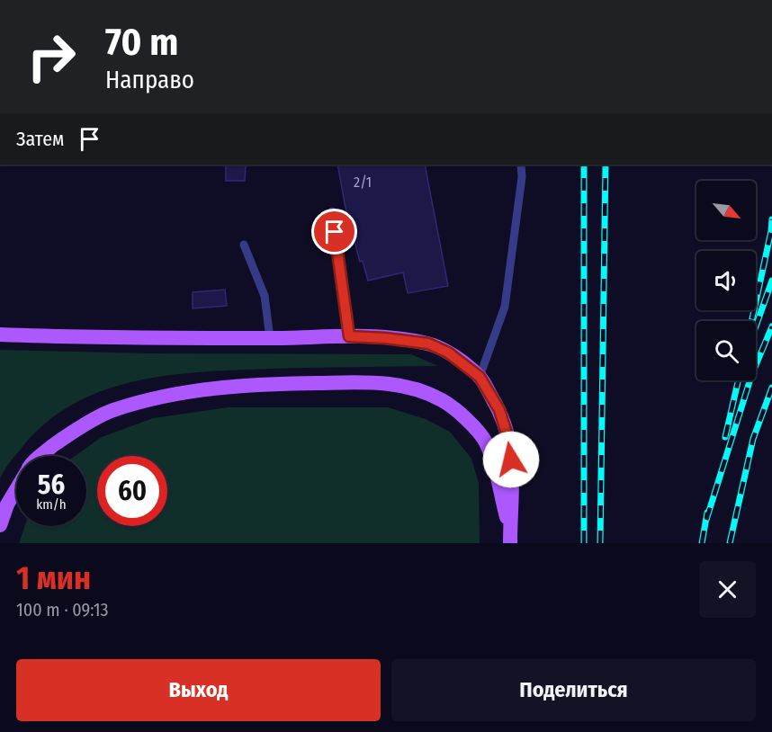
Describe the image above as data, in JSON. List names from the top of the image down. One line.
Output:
{"house_numbers":["2/1"],"north":"bottom right","page":{"turn":["70 m","Направо"],"then":"Затем","speed":"56 km/h","limit":"60","heading":["1 мин","100 m · 09:13"],"buttons":["Выход","Поделиться"]}}
